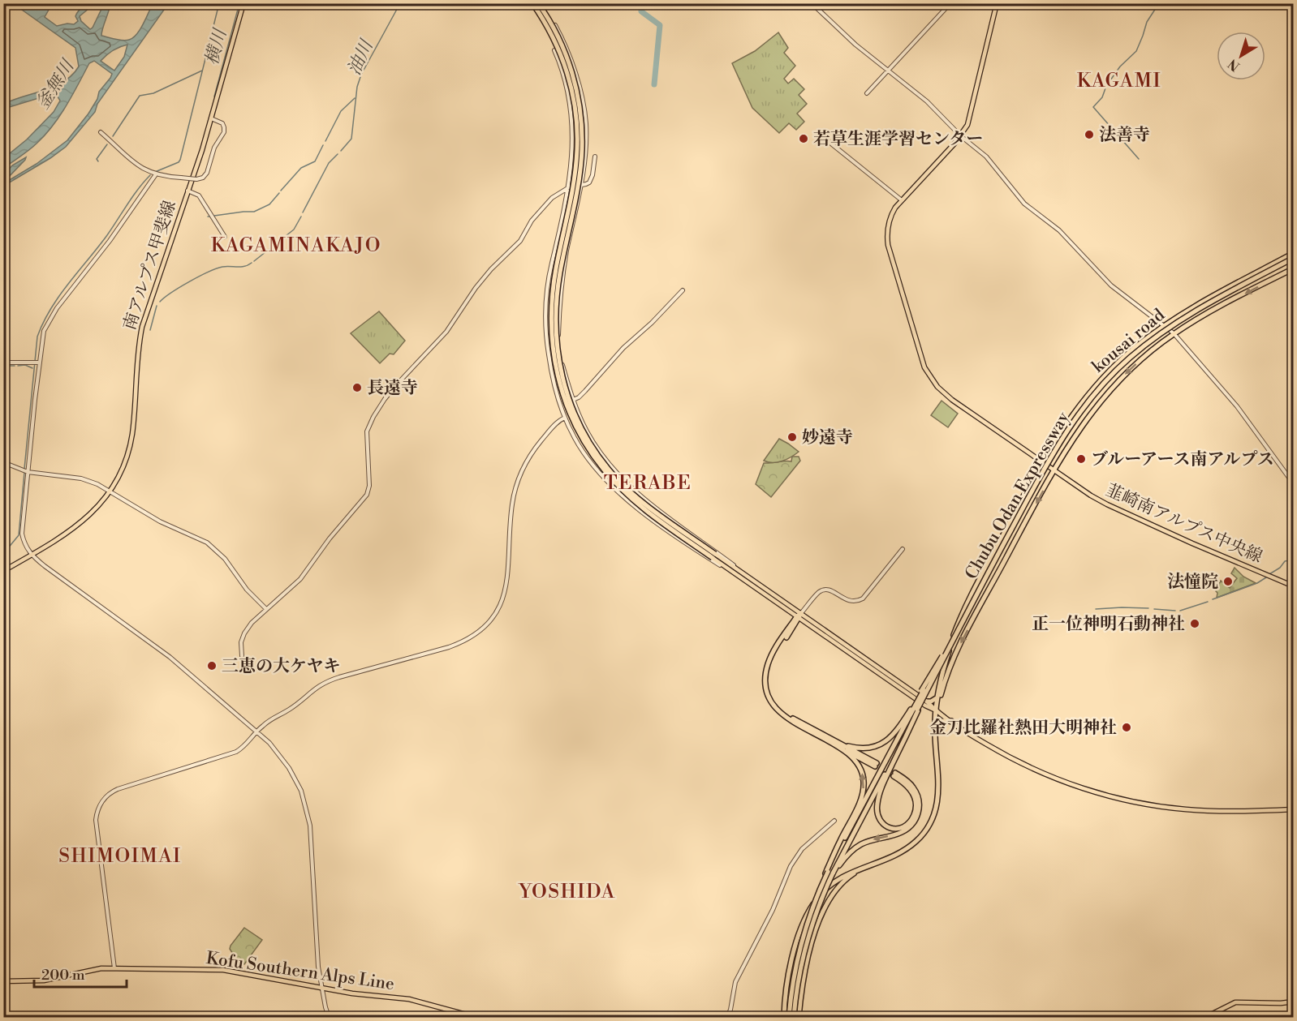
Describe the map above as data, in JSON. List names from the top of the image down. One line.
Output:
{"streets":{"highway":["kousai road","Chubu Odan Expressway"],"main road":["南アルプス甲斐線","韮崎南アルプス中央線","Kofu Southern Alps Line"]},"crossings":[["kousai road","Chubu Odan Expressway"],["kousai road","韮崎南アルプス中央線"]],"districts":["KAGAMI","KAGAMINAKAJO","TERABE","SHIMOIMAI","YOSHIDA"],"water":["横川","油川","釜無川"],"places":["法善寺","若草生涯学習センター","長遠寺","妙遠寺","ブルーアース南アルプス","法憧院","正一位神明石動神社","三恵の大ケヤキ","金刀比羅社熱田大明神社"],"scale_bar":"200 m","north":"bottom left"}
